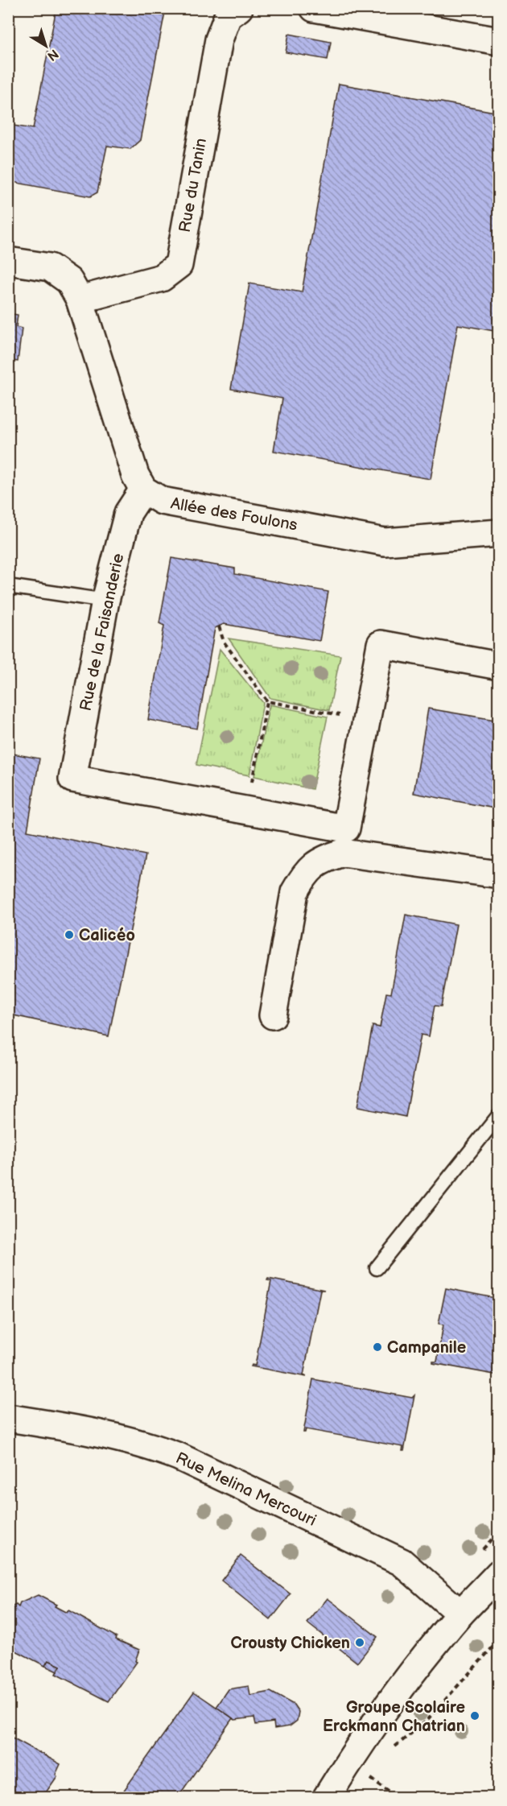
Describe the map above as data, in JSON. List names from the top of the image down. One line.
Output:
{"streets":{"street":["Rue du Tanin","Allée des Foulons","Rue de la Faisanderie","Rue Melina Mercouri"]},"crossings":[["Allée des Foulons","Rue de la Faisanderie"]],"places":["Calicéo","Campanile","Crousty Chicken","Groupe Scolaire Erckmann Chatrian"],"north":"bottom right"}
